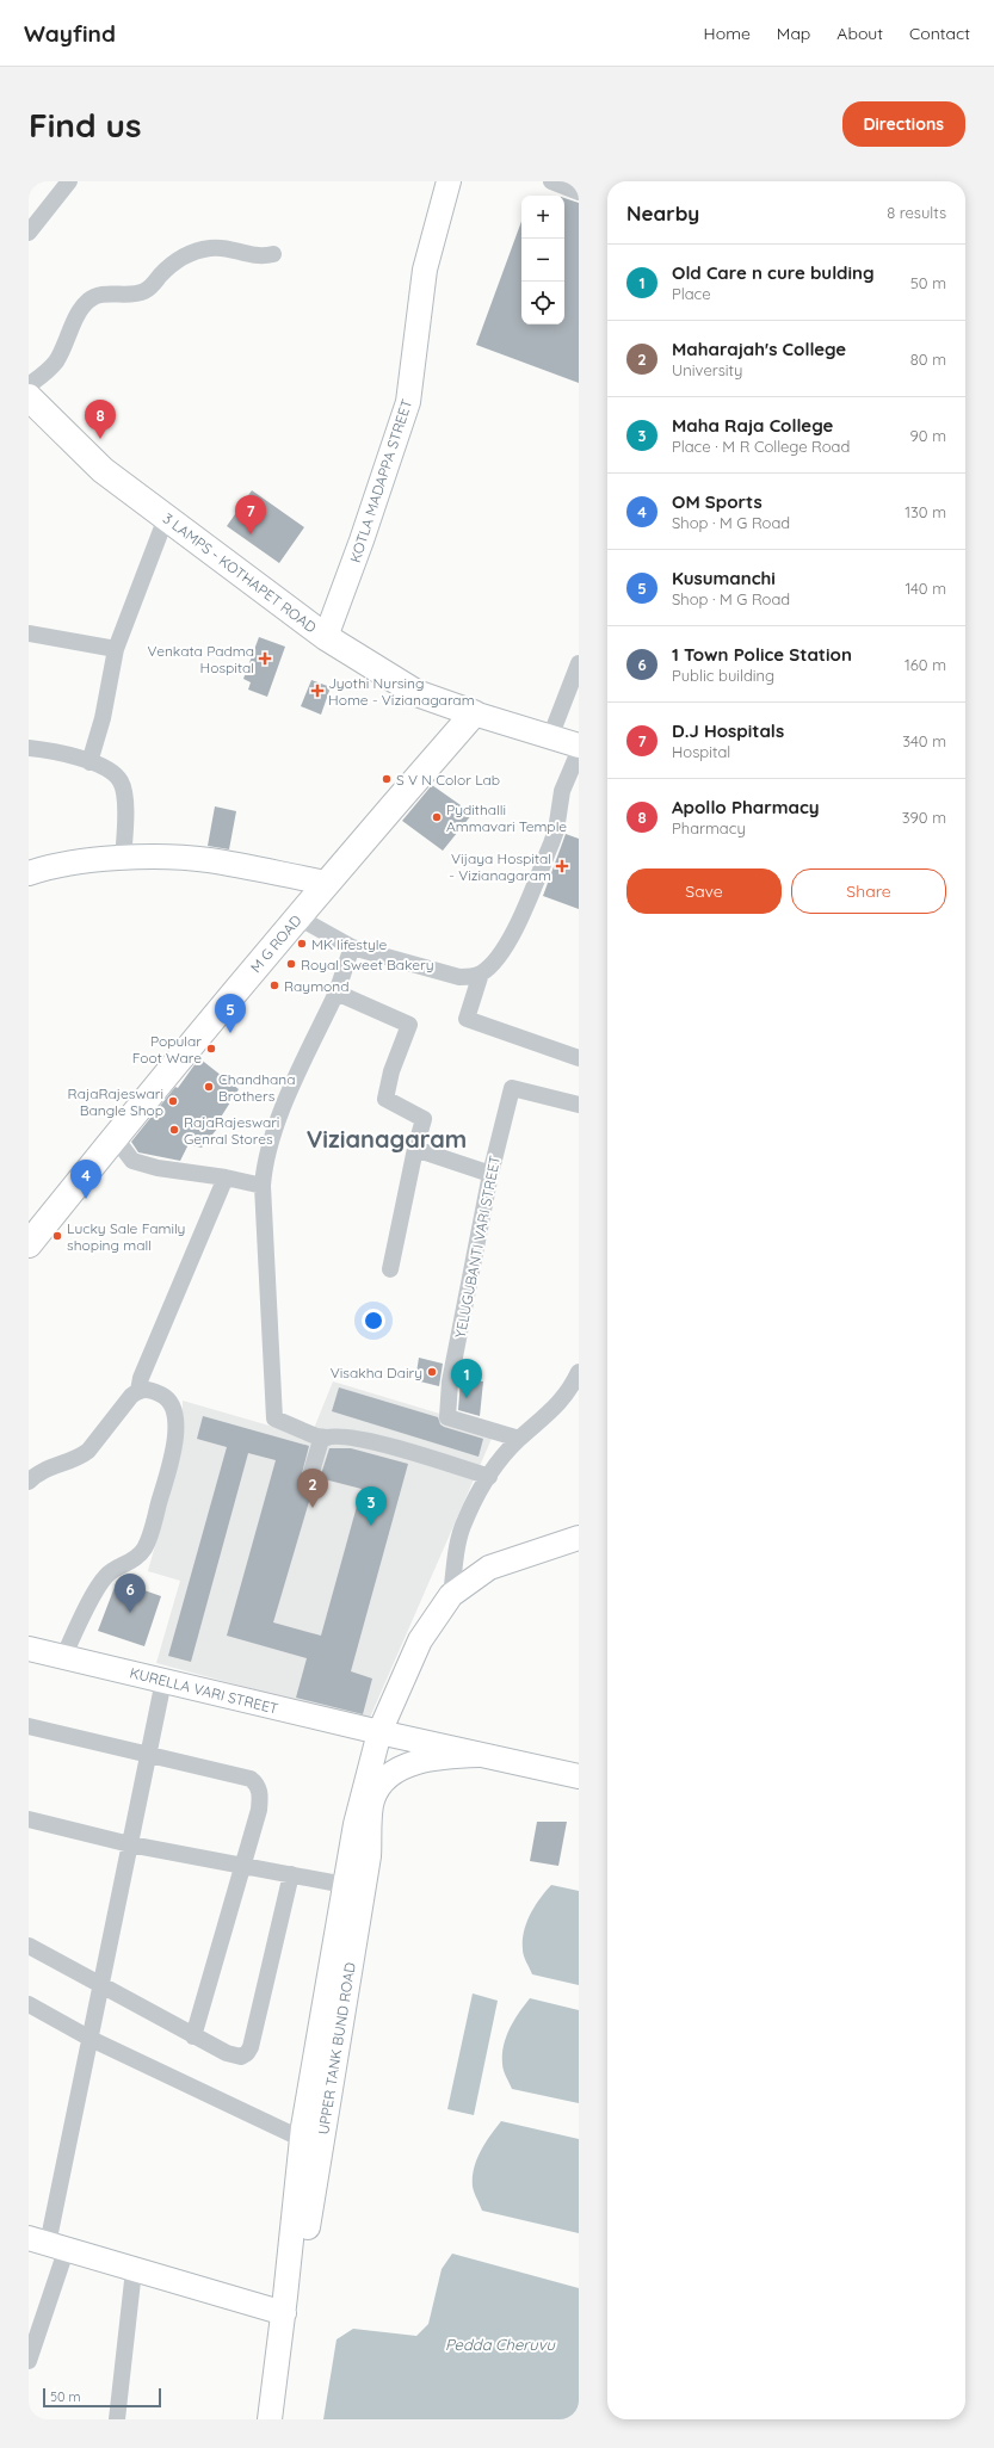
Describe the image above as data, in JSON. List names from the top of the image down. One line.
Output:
{"streets":{"main road":["3 LAMPS - KOTHAPET ROAD","M G ROAD"],"street":["KOTLA MADAPPA STREET","YELUGUBANTI VARI STREET","KURELLA VARI STREET","UPPER TANK BUND ROAD"]},"crossings":[["KOTLA MADAPPA STREET","3 LAMPS - KOTHAPET ROAD"],["3 LAMPS - KOTHAPET ROAD","M G ROAD"],["KURELLA VARI STREET","UPPER TANK BUND ROAD"]],"districts":["Vizianagaram"],"water":["Pedda Cheruvu"],"places":{"health":["Venkata Padma Hospital","Jyothi Nursing Home - Vizianagaram","Vijaya Hospital - Vizianagaram"],"other":["S V N Color Lab","Pydithalli Ammavari Temple","MK lifestyle","Royal Sweet Bakery","Raymond","Popular Foot Ware","Chandhana Brothers","RajaRajeswari Bangle Shop","RajaRajeswari Genral Stores","Lucky Sale Family shoping mall","Visakha Dairy"]},"scale_bar":"50 m","page":{"header":"Wayfind","nav":["Home","Map","About","Contact"],"buttons":["Directions",["Save","Share"]],"title":"Find us","heading":["Nearby","8 results"],"map_buttons":["+","−"],"list":[{"mark":"1","name":"Old Care n cure bulding","note":"Place","value":"50 m"},{"mark":"2","name":"Maharajah's College","note":"University","value":"80 m"},{"mark":"3","name":"Maha Raja College","note":"Place · M R College Road","value":"90 m"},{"mark":"4","name":"OM Sports","note":"Shop · M G Road","value":"130 m"},{"mark":"5","name":"Kusumanchi","note":"Shop · M G Road","value":"140 m"},{"mark":"6","name":"1 Town Police Station","note":"Public building","value":"160 m"},{"mark":"7","name":"D.J Hospitals","note":"Hospital","value":"340 m"},{"mark":"8","name":"Apollo Pharmacy","note":"Pharmacy","value":"390 m"}],"pins":["8","7","5","4","1","2","3","6"],"scale":"50 m"}}
